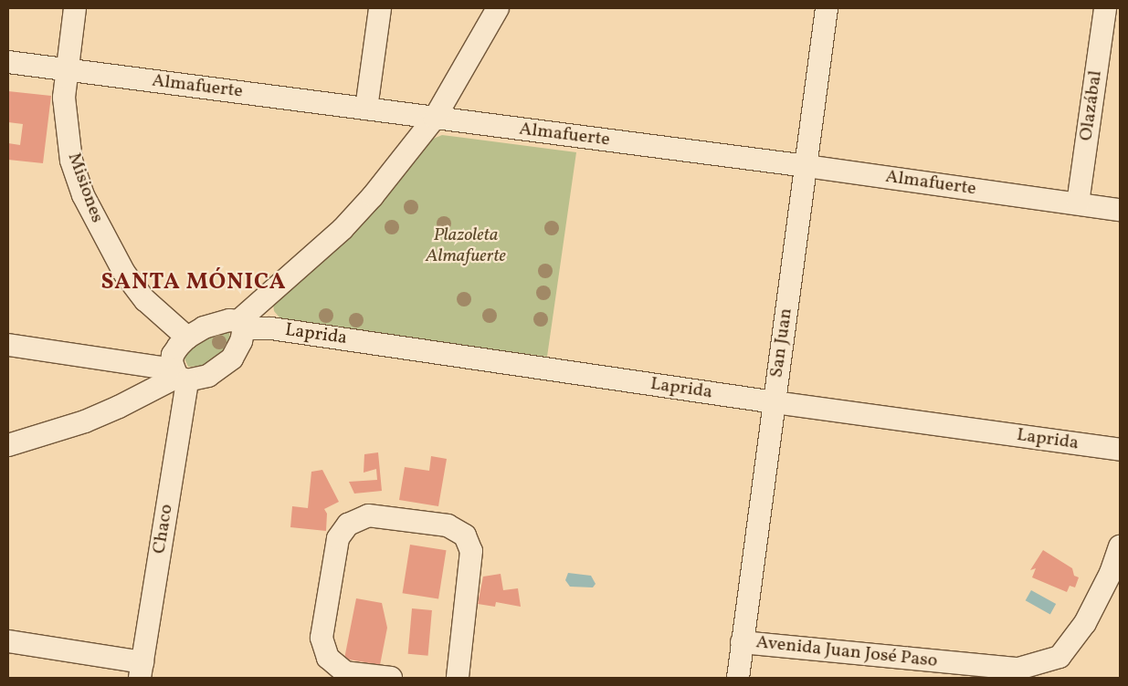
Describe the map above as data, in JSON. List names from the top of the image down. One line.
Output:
{"streets":{"street":["Almafuerte","Olazábal","Misiones","Laprida","San Juan","Chaco","Avenida Juan José Paso"]},"crossings":[["Almafuerte","Olazábal"],["Almafuerte","Misiones"],["Almafuerte","San Juan"],["Misiones","Laprida"],["Misiones","Chaco"],["Laprida","San Juan"],["Laprida","Chaco"],["San Juan","Avenida Juan José Paso"]],"districts":["SANTA MÓNICA"],"parks":["Plazoleta Almafuerte"]}
